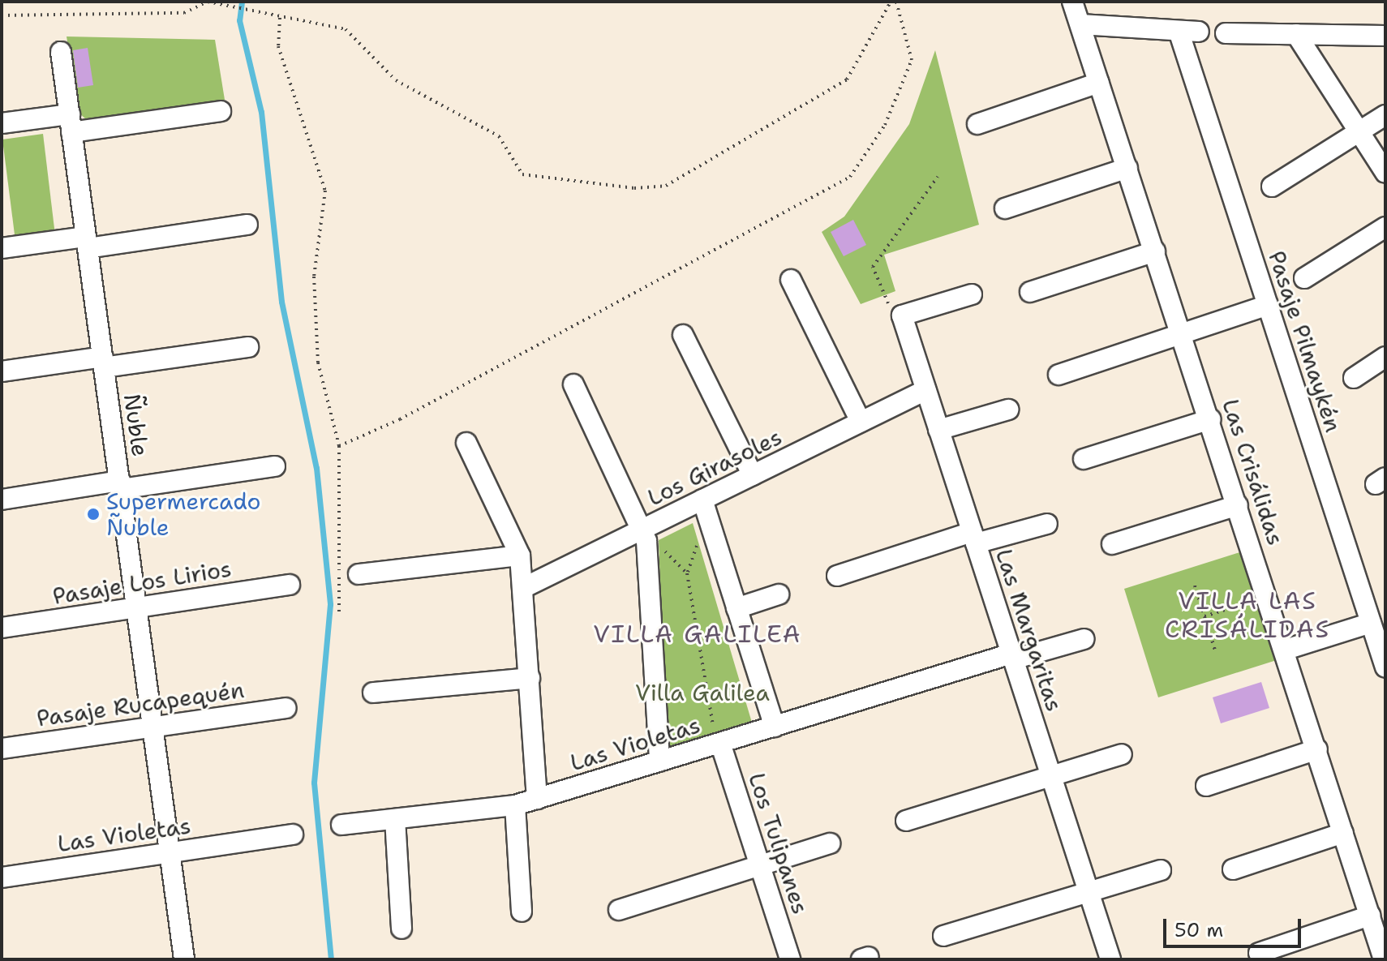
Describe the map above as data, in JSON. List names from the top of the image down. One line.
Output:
{"streets":{"street":["Pasaje Pilmaykén","Ñuble","Los Girasoles","Las Crisálidas","Pasaje Los Lirios","Las Margaritas","Pasaje Rucapequén","Las Violetas","Los Tulipanes"]},"crossings":[["Ñuble","Pasaje Los Lirios"],["Ñuble","Pasaje Rucapequén"],["Ñuble","Las Violetas"],["Los Girasoles","Las Margaritas"],["Las Margaritas","Las Violetas"],["Las Violetas","Los Tulipanes"]],"districts":["VILLA LAS CRISÁLIDAS","VILLA GALILEA"],"parks":["Villa Galilea"],"places":["Supermercado Ñuble"],"scale_bar":"50 m"}
